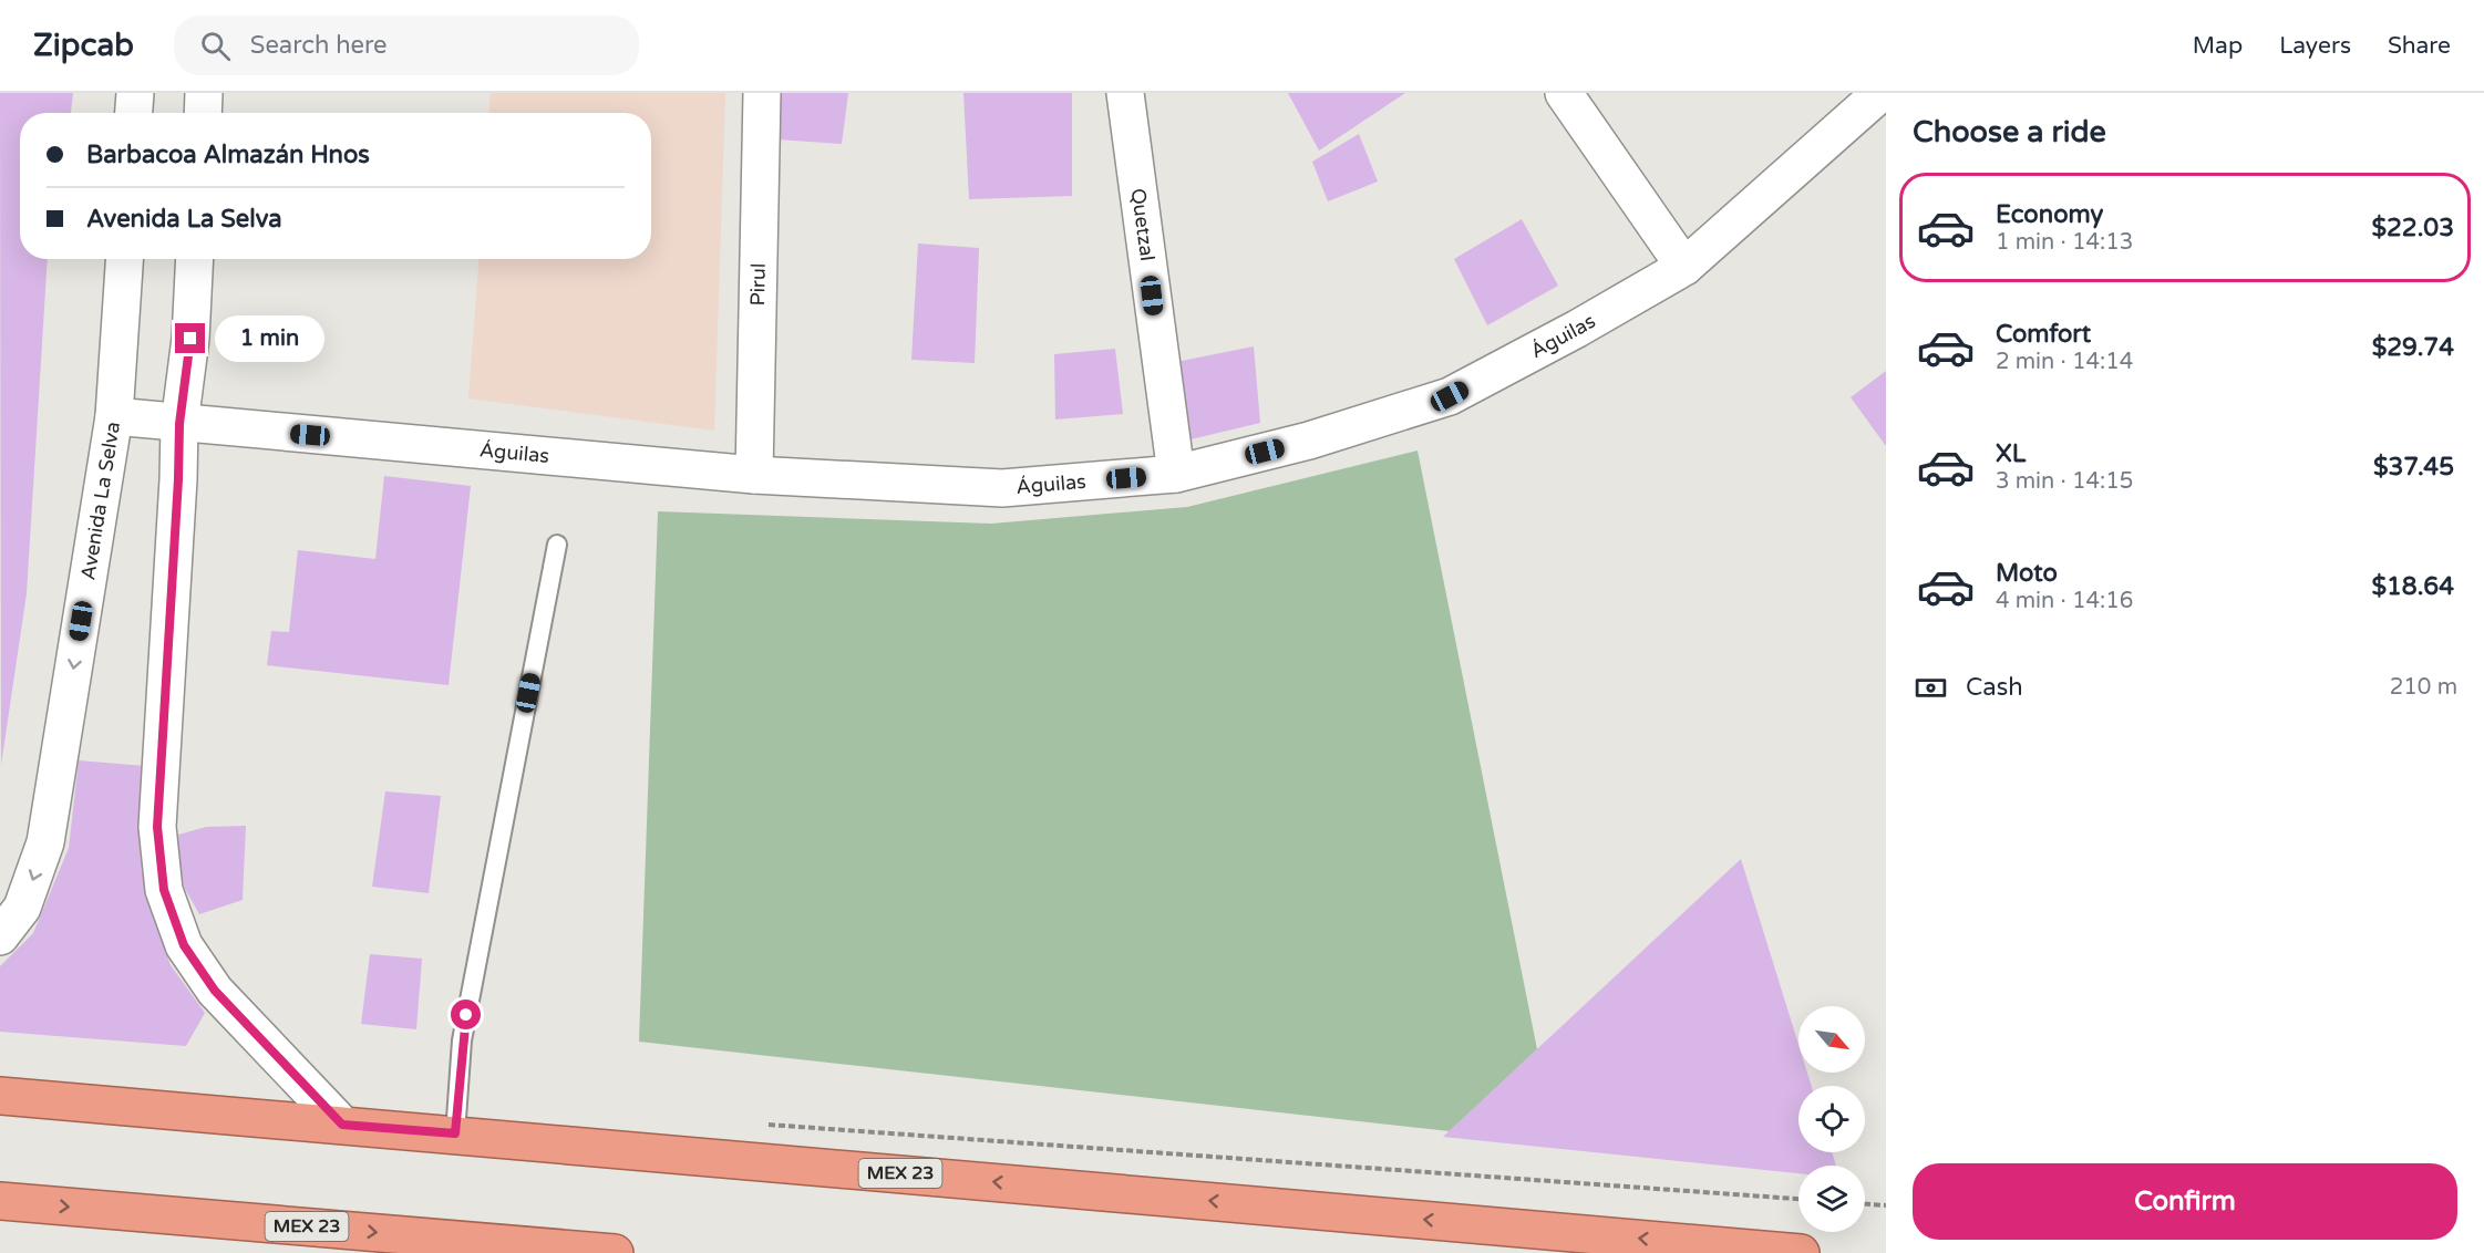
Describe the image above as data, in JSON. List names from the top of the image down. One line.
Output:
{"streets":{"highway":["MEX 23"],"street":["Quetzal","Pirul","Águilas","Avenida La Selva"]},"crossings":[["Quetzal","Águilas"],["Pirul","Águilas"],["Águilas","Avenida La Selva"]],"one_way":["Avenida La Selva"],"north":"bottom right","page":{"header":"Zipcab","search":"Search here","nav":["Map","Layers","Share"],"heading":"Choose a ride","banner":["Barbacoa Almazán Hnos","Avenida La Selva"],"list":[{"name":"Economy","note":"1 min · 14:13","value":"$22.03"},{"name":"Comfort","note":"2 min · 14:14","value":"$29.74"},{"name":"XL","note":"3 min · 14:15","value":"$37.45"},{"name":"Moto","note":"4 min · 14:16","value":"$18.64"}],"bubble":"1 min","pay":["Cash","210 m"],"buttons":"Confirm"}}
